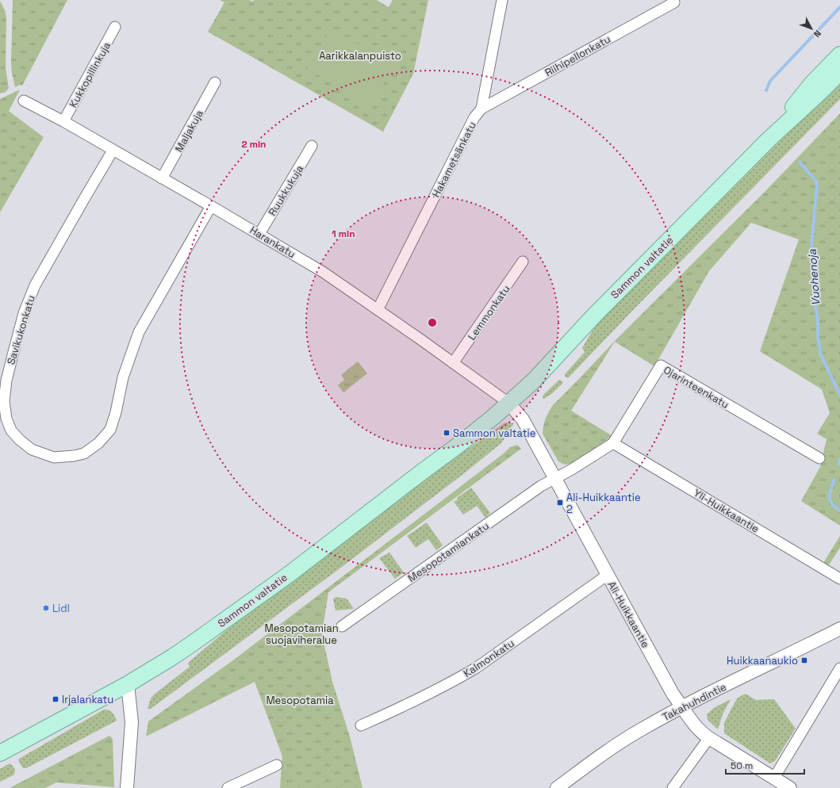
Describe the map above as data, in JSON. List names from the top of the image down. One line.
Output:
{"streets":{"main road":["Sammon valtatie"],"street":["Riihipellonkatu","Kukkopillinkuja","Maljakuja","Hakametsänkatu","Ruukkukuja","Harankatu","Lemmonkatu","Savikukonkatu","Ojarinteenkatu","Yli-Huikkaantie","Mesopotamiankatu","Ali-Huikkaantie","Kalmonkatu","Takahuhdintie"]},"crossings":[["Riihipellonkatu","Hakametsänkatu"],["Kukkopillinkuja","Harankatu"],["Maljakuja","Harankatu"],["Hakametsänkatu","Harankatu"],["Ruukkukuja","Harankatu"],["Harankatu","Sammon valtatie"],["Harankatu","Lemmonkatu"],["Harankatu","Savikukonkatu"],["Harankatu","Ali-Huikkaantie"],["Sammon valtatie","Ali-Huikkaantie"],["Ojarinteenkatu","Yli-Huikkaantie"],["Ojarinteenkatu","Mesopotamiankatu"],["Ojarinteenkatu","Ali-Huikkaantie"],["Mesopotamiankatu","Ali-Huikkaantie"],["Ali-Huikkaantie","Kalmonkatu"],["Ali-Huikkaantie","Takahuhdintie"]],"water":["Vuohenoja"],"parks":["Aarikkalanpuisto","Mesopotamian suojaviheralue","Mesopotamia"],"places":{"transit":["Sammon valtatie","Ali-Huikkaantie 2","Huikkaanaukio","Irjalankatu"],"other":["Lidl"]},"scale_bar":"50 m","north":"bottom right","rings":["2 min","1 min"]}
